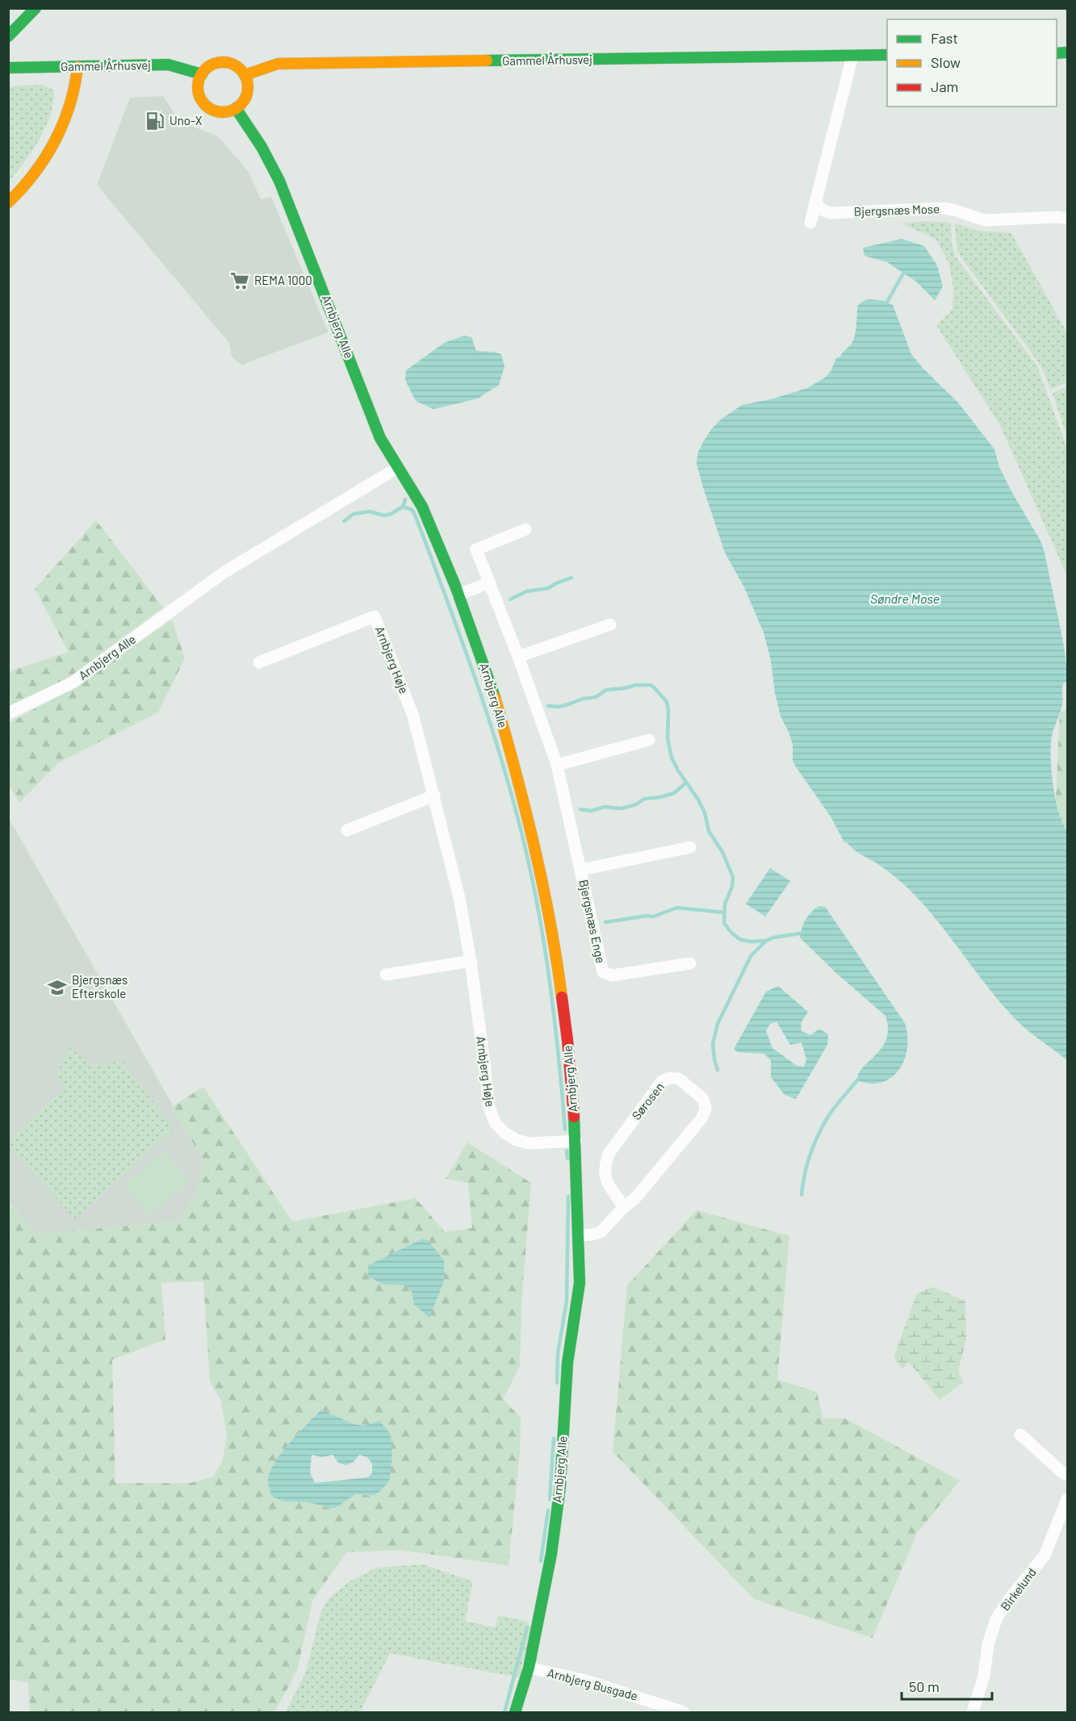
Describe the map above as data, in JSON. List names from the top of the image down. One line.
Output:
{"streets":{"street":["Gammel Århusvej","Bjergsnæs Mose","Arnbjerg Alle","Arnbjerg Høje","Bjergsnæs Enge","Sørosen","Birkelund","Arnbjerg Busgade"]},"crossings":[["Gammel Århusvej","Arnbjerg Alle"],["Arnbjerg Alle","Arnbjerg Høje"],["Arnbjerg Alle","Sørosen"],["Arnbjerg Alle","Arnbjerg Busgade"]],"water":["Søndre Mose"],"places":{"fuel station":["Uno-X"],"supermarket":["REMA 1000"],"school or university":["Bjergsnæs Efterskole"]},"legend":["Fast","Slow","Jam"],"scale_bar":"50 m"}
